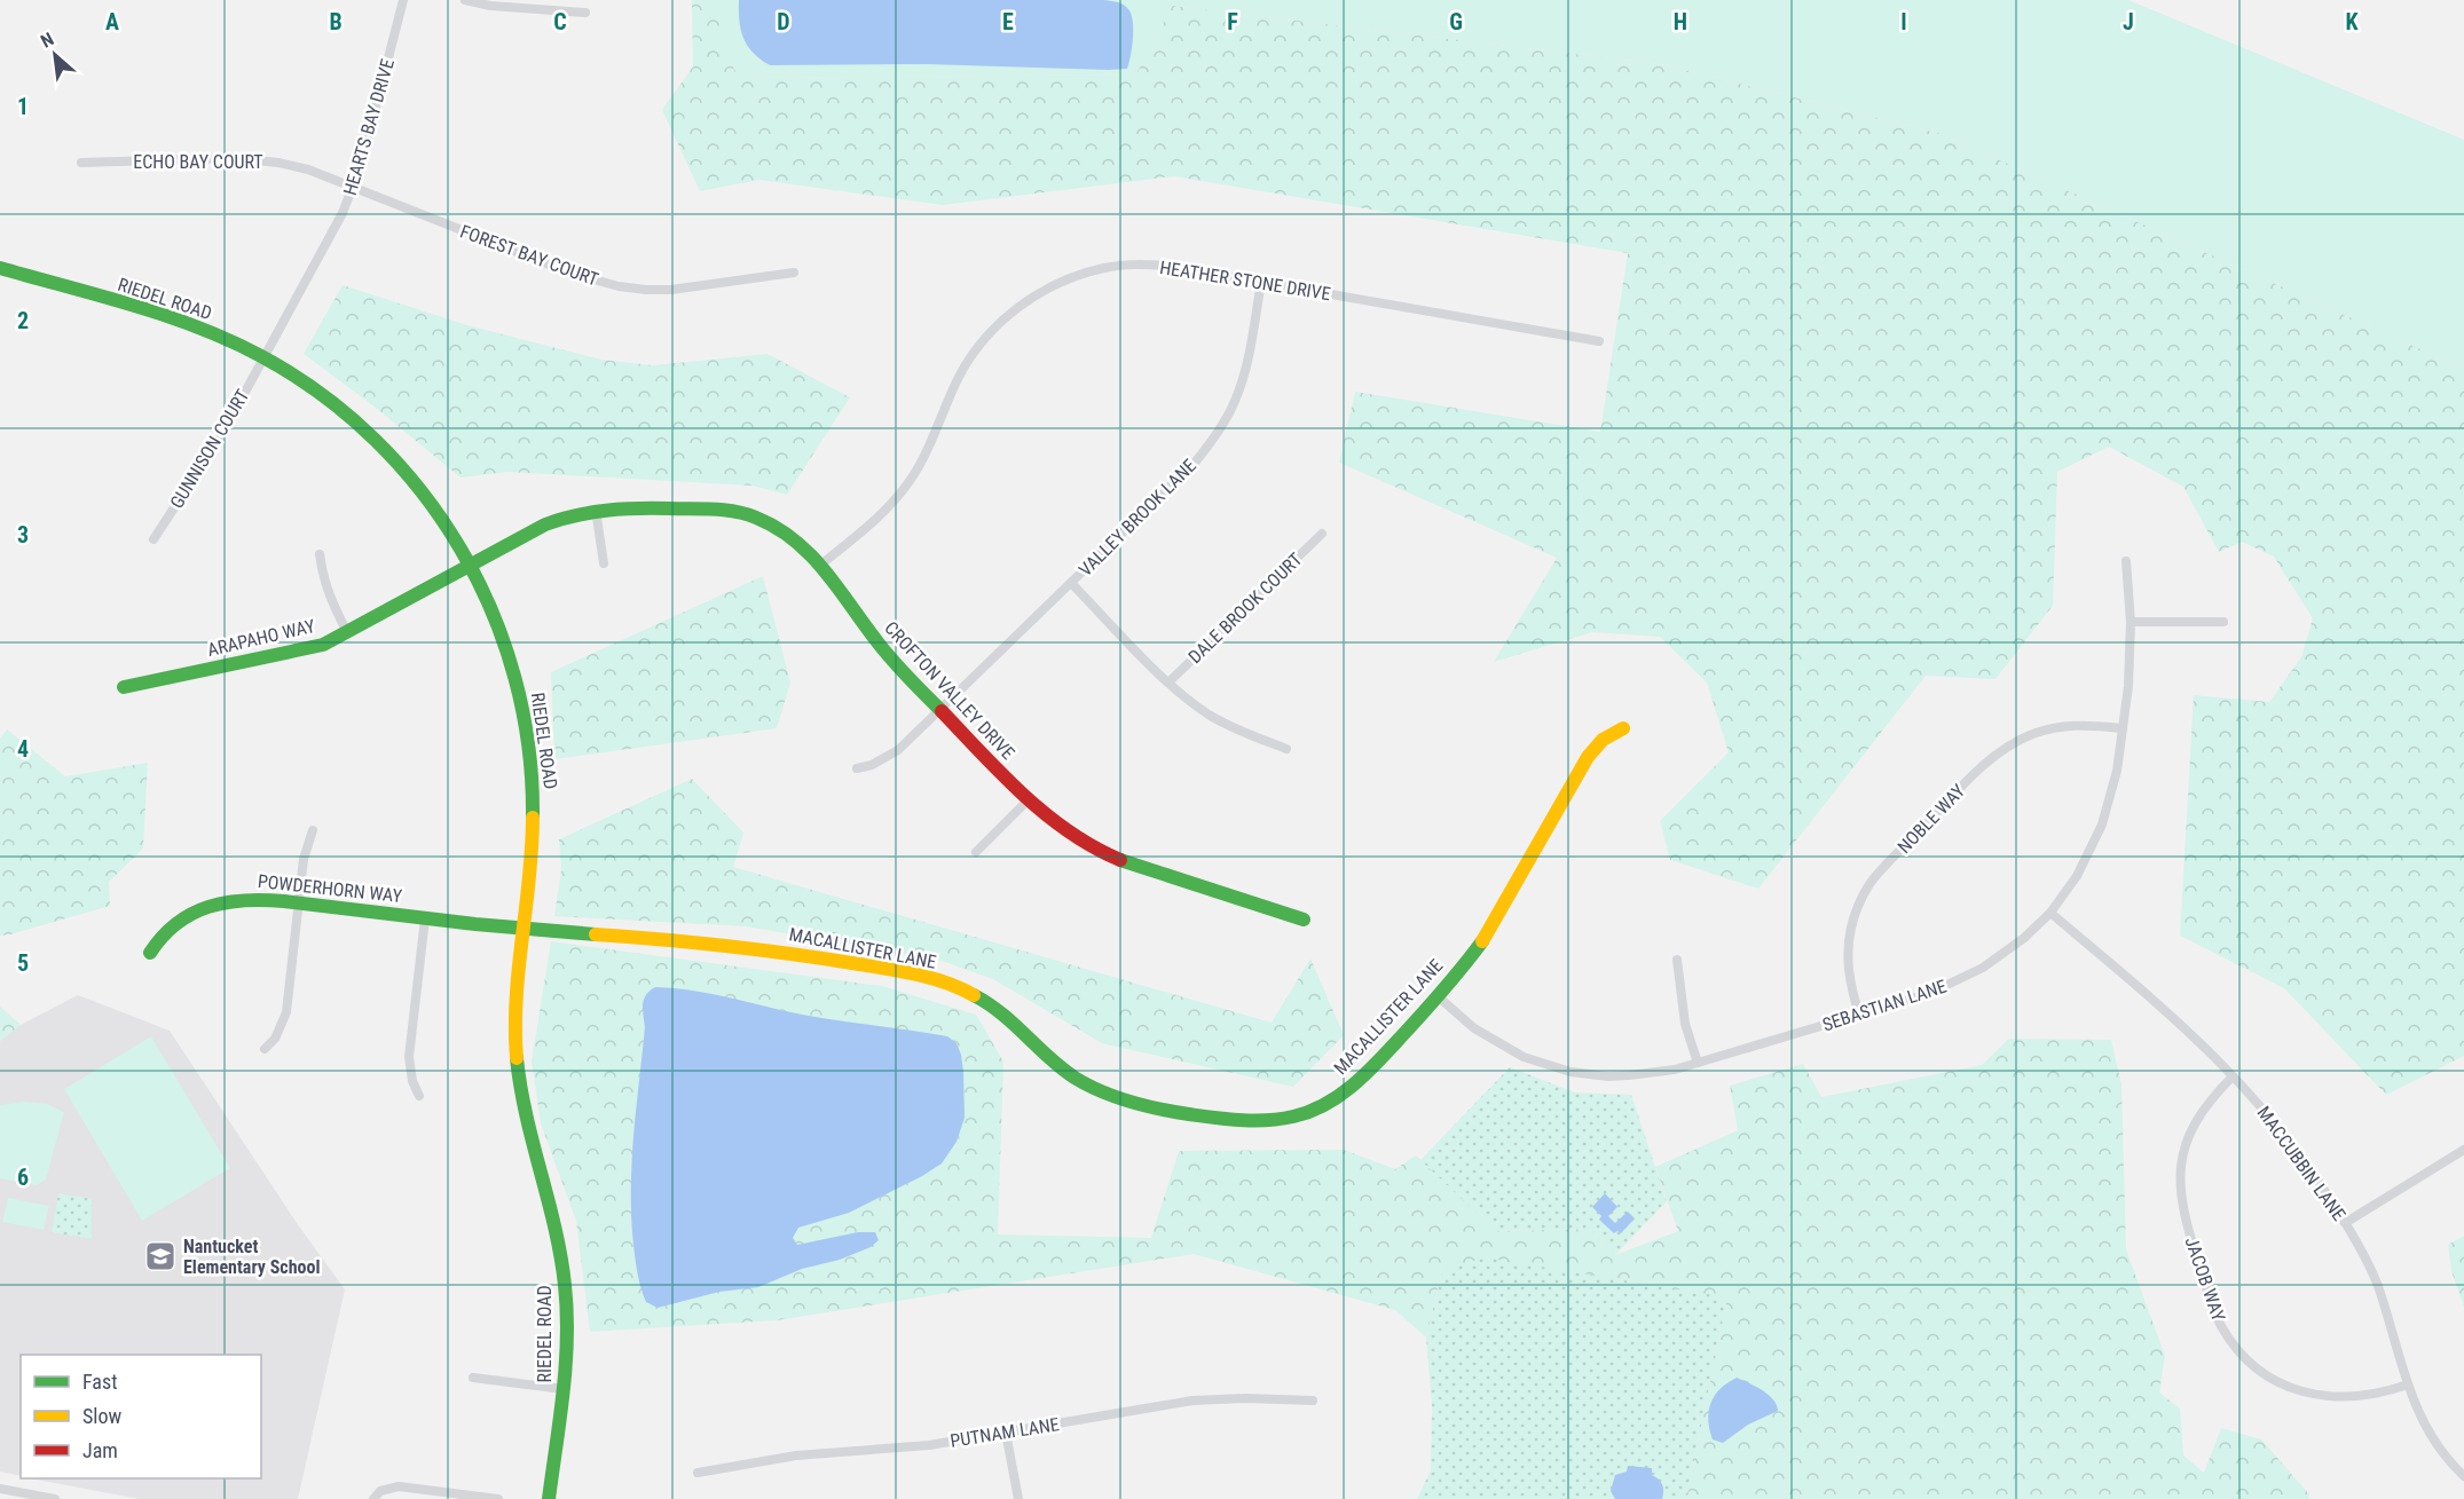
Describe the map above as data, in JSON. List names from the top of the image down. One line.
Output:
{"streets":{"street":["HEARTS BAY DRIVE","ECHO BAY COURT","FOREST BAY COURT","HEATHER STONE DRIVE","RIEDEL ROAD","GUNNISON COURT","VALLEY BROOK LANE","DALE BROOK COURT","ARAPAHO WAY","CROFTON VALLEY DRIVE","NOBLE WAY","POWDERHORN WAY","MACALLISTER LANE","SEBASTIAN LANE","MACCUBBIN LANE","JACOB WAY","PUTNAM LANE"]},"crossings":[["HEARTS BAY DRIVE","ECHO BAY COURT"],["HEARTS BAY DRIVE","FOREST BAY COURT"],["HEARTS BAY DRIVE","RIEDEL ROAD"],["HEARTS BAY DRIVE","GUNNISON COURT"],["ECHO BAY COURT","FOREST BAY COURT"],["HEATHER STONE DRIVE","VALLEY BROOK LANE"],["HEATHER STONE DRIVE","CROFTON VALLEY DRIVE"],["RIEDEL ROAD","GUNNISON COURT"],["RIEDEL ROAD","ARAPAHO WAY"],["RIEDEL ROAD","CROFTON VALLEY DRIVE"],["RIEDEL ROAD","POWDERHORN WAY"],["RIEDEL ROAD","MACALLISTER LANE"],["VALLEY BROOK LANE","CROFTON VALLEY DRIVE"],["ARAPAHO WAY","CROFTON VALLEY DRIVE"],["NOBLE WAY","SEBASTIAN LANE"],["POWDERHORN WAY","MACALLISTER LANE"],["MACALLISTER LANE","SEBASTIAN LANE"],["SEBASTIAN LANE","MACCUBBIN LANE"],["MACCUBBIN LANE","JACOB WAY"]],"places":{"school or university":["Nantucket Elementary School"]},"legend":["Fast","Slow","Jam"],"north":"top left","grid":{"columns":["A","B","C","D","E","F","G","H","I","J","K"],"rows":["1","2","3","4","5","6"]}}
